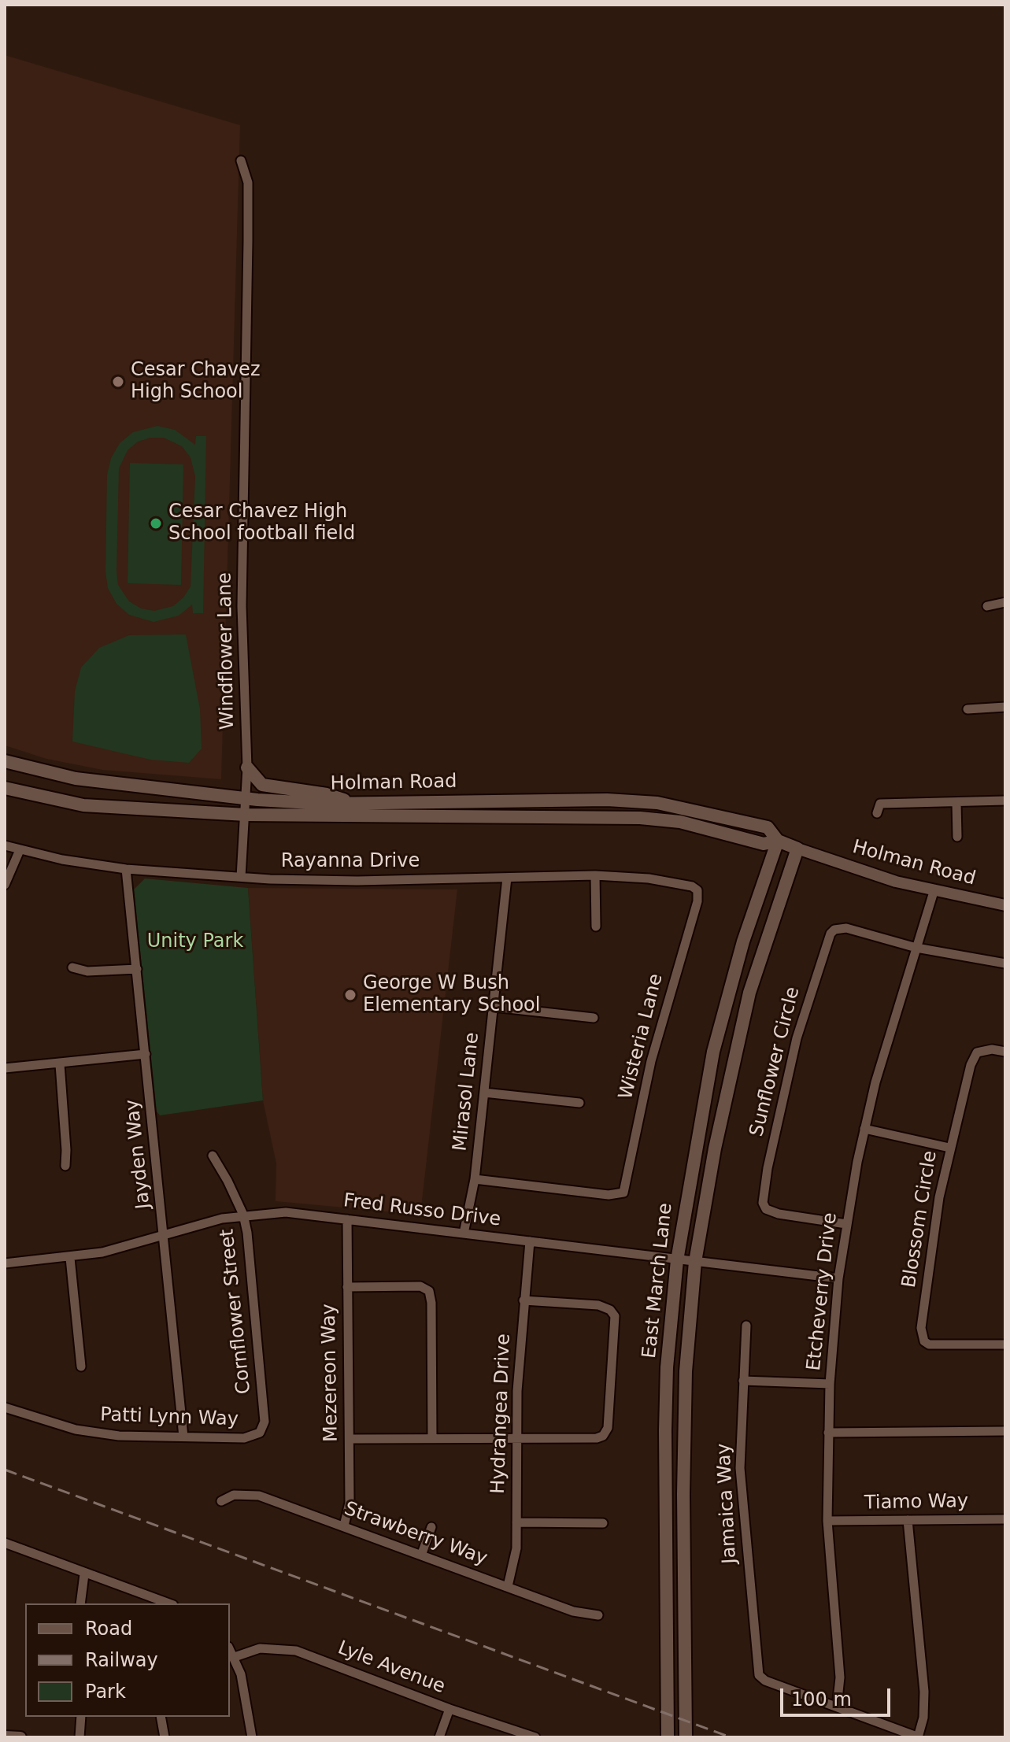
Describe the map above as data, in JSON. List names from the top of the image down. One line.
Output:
{"streets":{"main road":["Holman Road","East March Lane"],"street":["Windflower Lane","Rayanna Drive","Wisteria Lane","Sunflower Circle","Mirasol Lane","Jayden Way","Fred Russo Drive","Blossom Circle","Etcheverry Drive","Cornflower Street","Mezereon Way","Hydrangea Drive","Patti Lynn Way","Tiamo Way","Jamaica Way","Strawberry Way","Lyle Avenue"]},"crossings":[["Windflower Lane","Holman Road"],["Windflower Lane","Rayanna Drive"],["Holman Road","East March Lane"],["Holman Road","Etcheverry Drive"],["Rayanna Drive","Wisteria Lane"],["Rayanna Drive","Mirasol Lane"],["Rayanna Drive","Jayden Way"],["Wisteria Lane","Mirasol Lane"],["Sunflower Circle","Etcheverry Drive"],["Mirasol Lane","Fred Russo Drive"],["Jayden Way","Fred Russo Drive"],["Jayden Way","Patti Lynn Way"],["Fred Russo Drive","East March Lane"],["Fred Russo Drive","Etcheverry Drive"],["Fred Russo Drive","Cornflower Street"],["Fred Russo Drive","Mezereon Way"],["Fred Russo Drive","Hydrangea Drive"],["Etcheverry Drive","Tiamo Way"],["Etcheverry Drive","Jamaica Way"],["Cornflower Street","Patti Lynn Way"],["Mezereon Way","Strawberry Way"],["Hydrangea Drive","Strawberry Way"]],"parks":["Unity Park"],"places":["Cesar Chavez High School","Cesar Chavez High School football field","George W Bush Elementary School"],"legend":["Road","Railway","Park"],"scale_bar":"100 m"}
